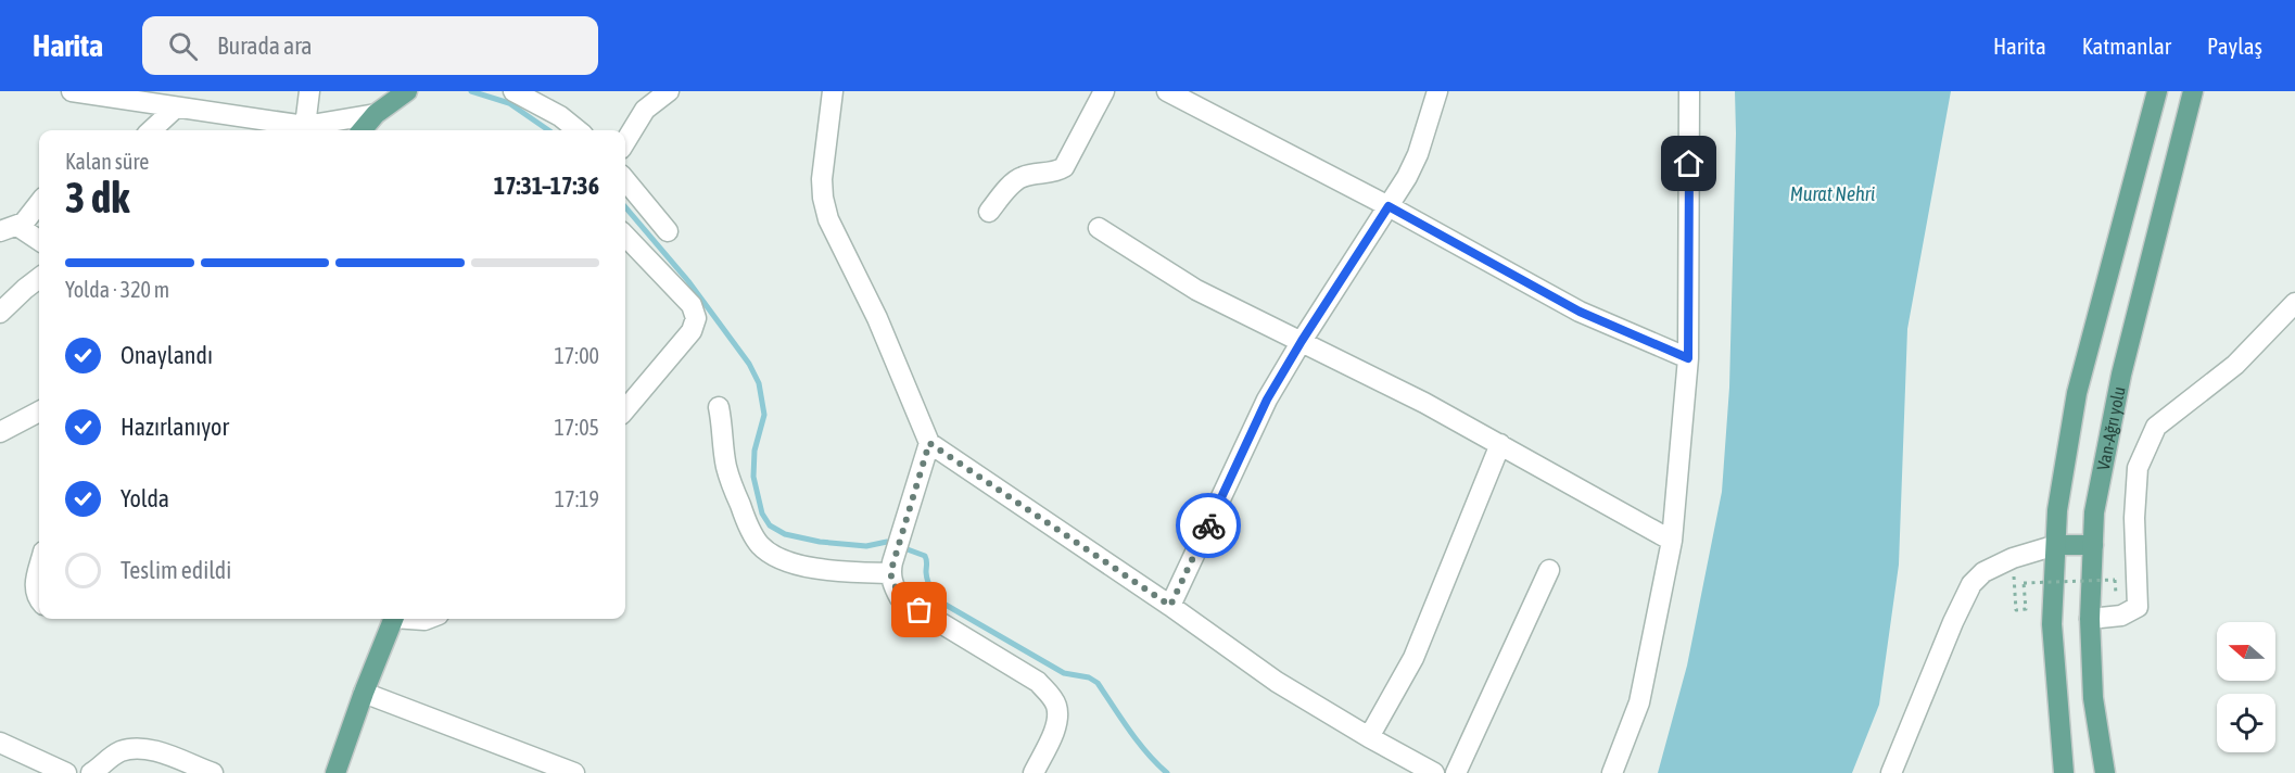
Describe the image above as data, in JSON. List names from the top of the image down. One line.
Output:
{"streets":{"main road":["Van-Ağrı yolu"]},"water":["Murat Nehri"],"north":"left","page":{"header":"Harita","search":"Burada ara","nav":["Harita","Katmanlar","Paylaş"],"heading":["3 dk","Kalan süre","17:31–17:36"],"bar":"Yolda · 320 m","list":[["Onaylandı","17:00"],["Hazırlanıyor","17:05"],["Yolda","17:19"],"Teslim edildi"]}}
